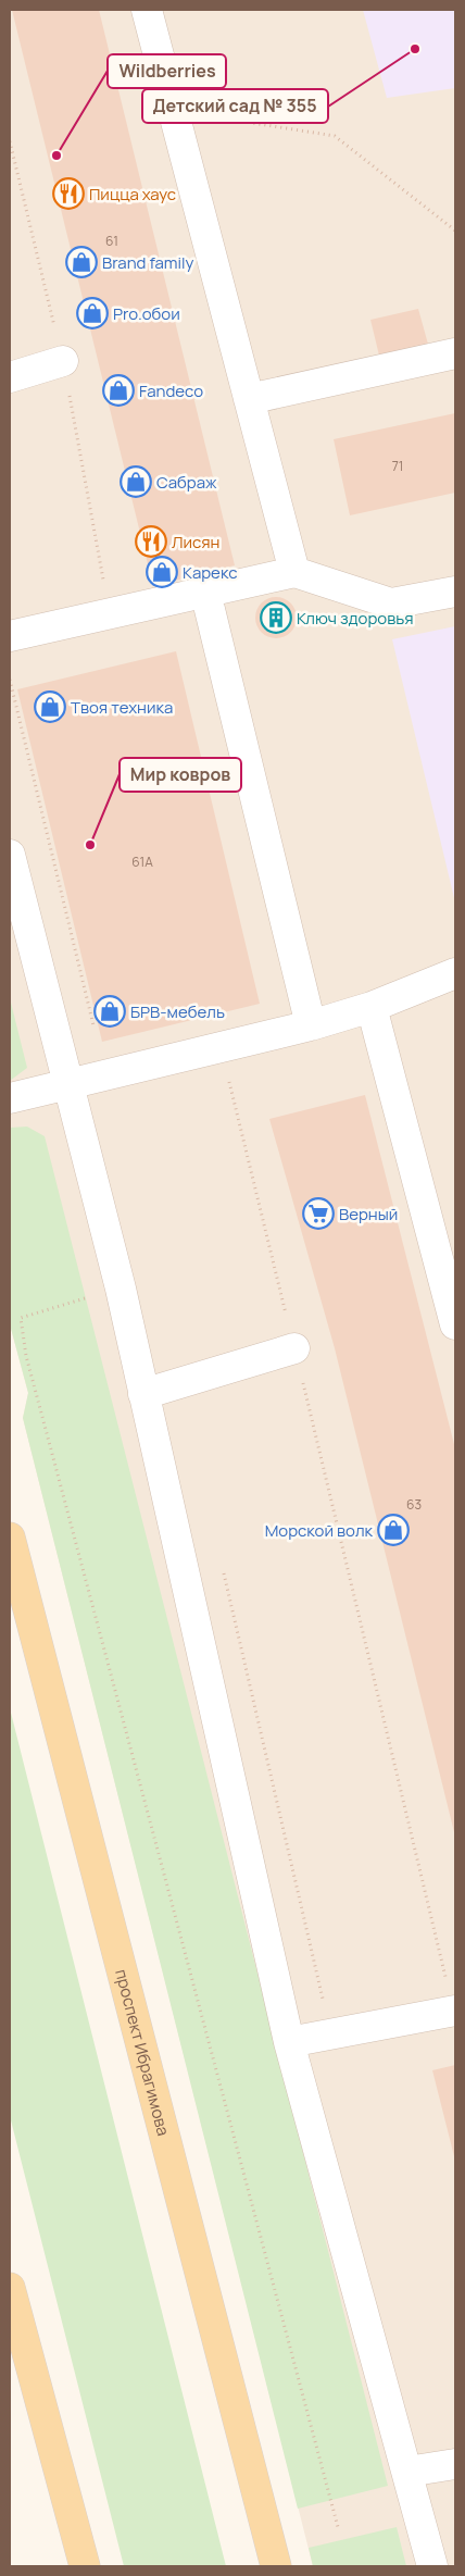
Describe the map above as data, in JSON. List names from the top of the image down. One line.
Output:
{"streets":{"main road":["проспект Ибрагимова"]},"places":{"other":["Детский сад № 355","Wildberries","Мир ковров"],"restaurant":["Пицца хаус","Лисян"],"shop":["Brand family","Pro.обои","Fandeco","Сабраж","Карекс","Твоя техника","БРВ-мебель","Морской волк"],"building":["Ключ здоровья"],"supermarket":["Верный"]},"house_numbers":["61","71","61А","63"]}
